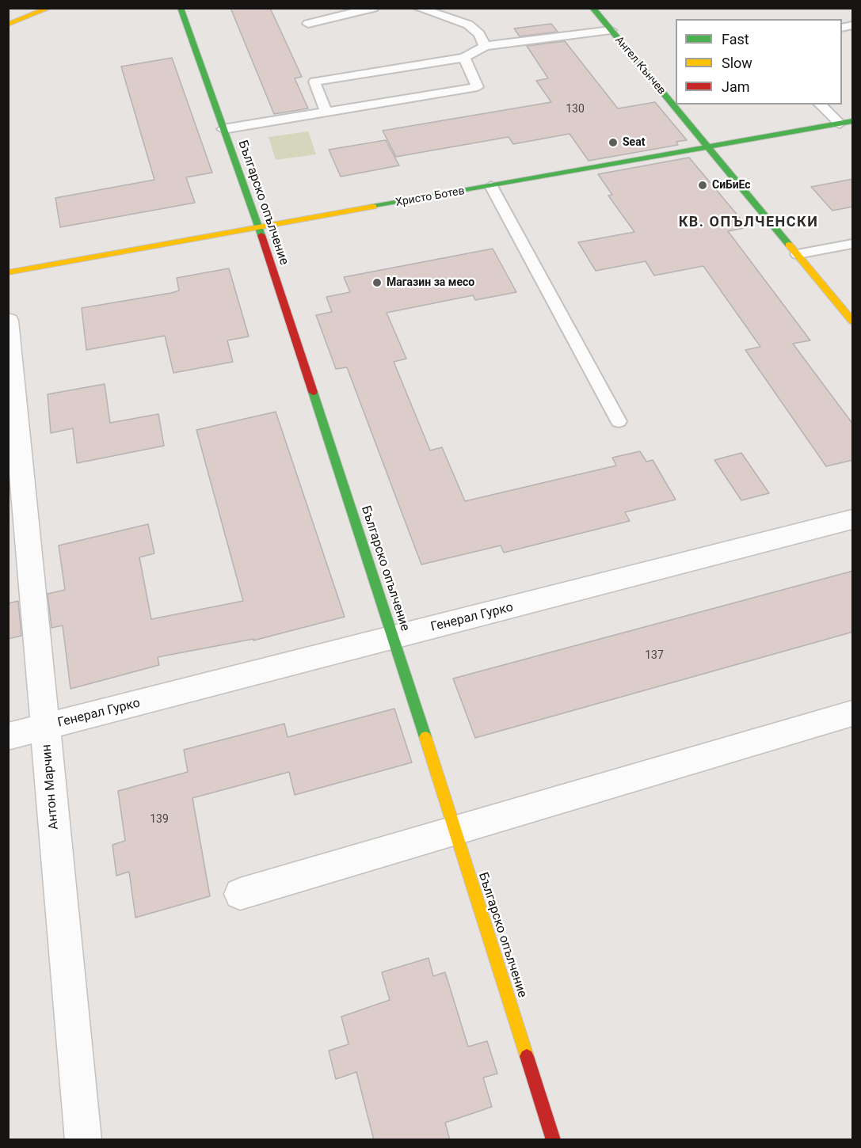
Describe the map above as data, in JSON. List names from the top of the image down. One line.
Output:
{"streets":{"street":["Ангел Кънчев","Христо Ботев","Българско опълчение","Генерал Гурко","Антон Марчин"]},"crossings":[["Ангел Кънчев","Христо Ботев"],["Христо Ботев","Българско опълчение"],["Българско опълчение","Генерал Гурко"],["Генерал Гурко","Антон Марчин"]],"districts":["КВ. ОПЪЛЧЕНСКИ"],"places":["Seat","СиБиЕс","Магазин за месо"],"house_numbers":["130","137","139"],"legend":["Fast","Slow","Jam"]}
